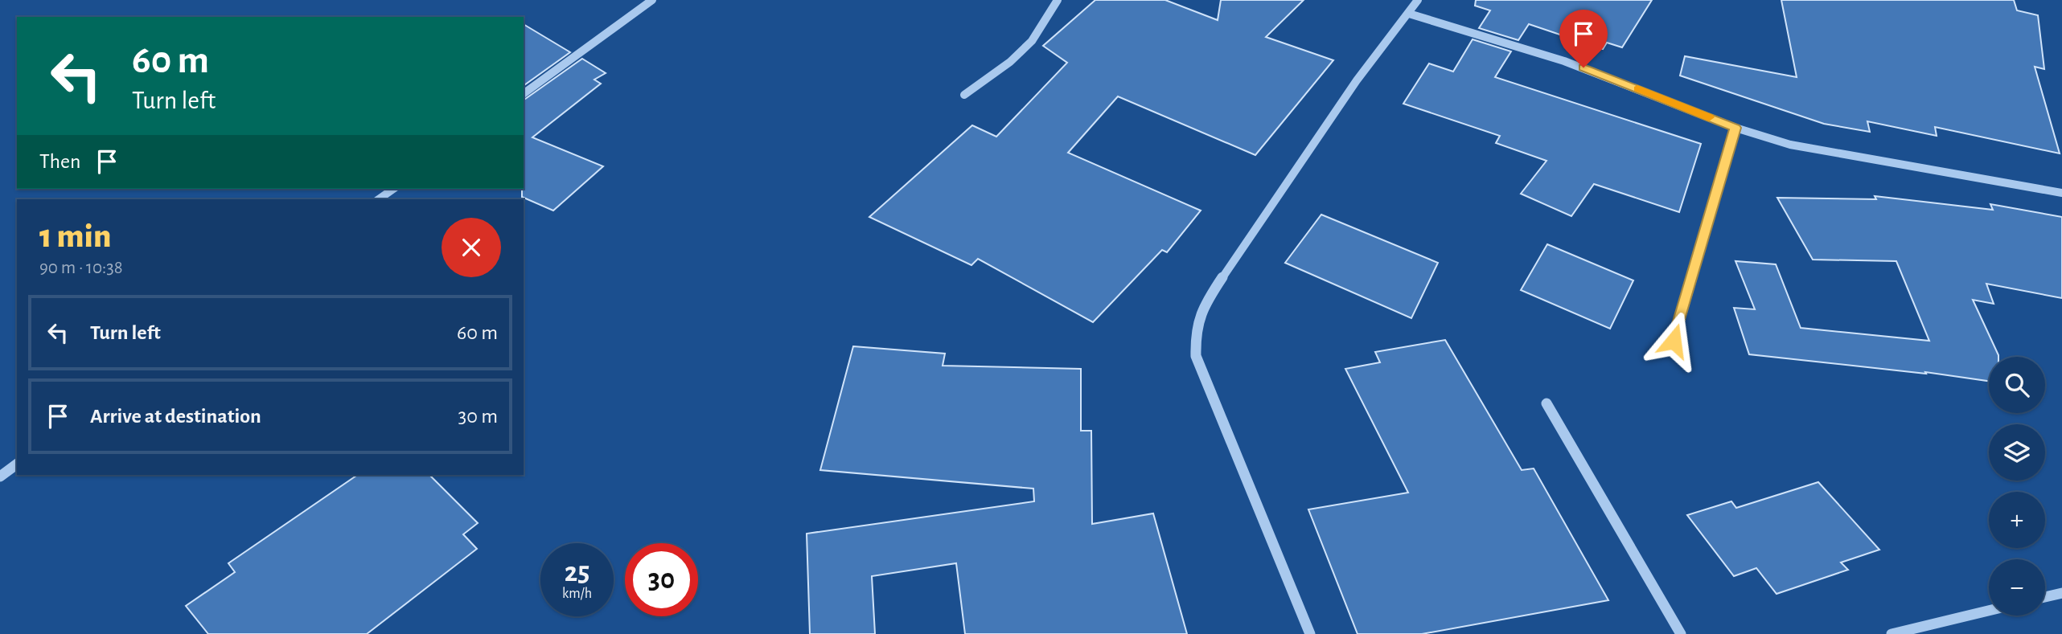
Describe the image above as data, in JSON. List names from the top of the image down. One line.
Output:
{"page":{"turn":["60 m","Turn left"],"then":"Then","heading":["1 min","90 m · 10:38"],"list":[{"name":"Turn left","value":"60 m"},{"name":"Arrive at destination","value":"30 m"}],"map_buttons":["+","−"],"speed":"25 km/h","limit":"30"}}
